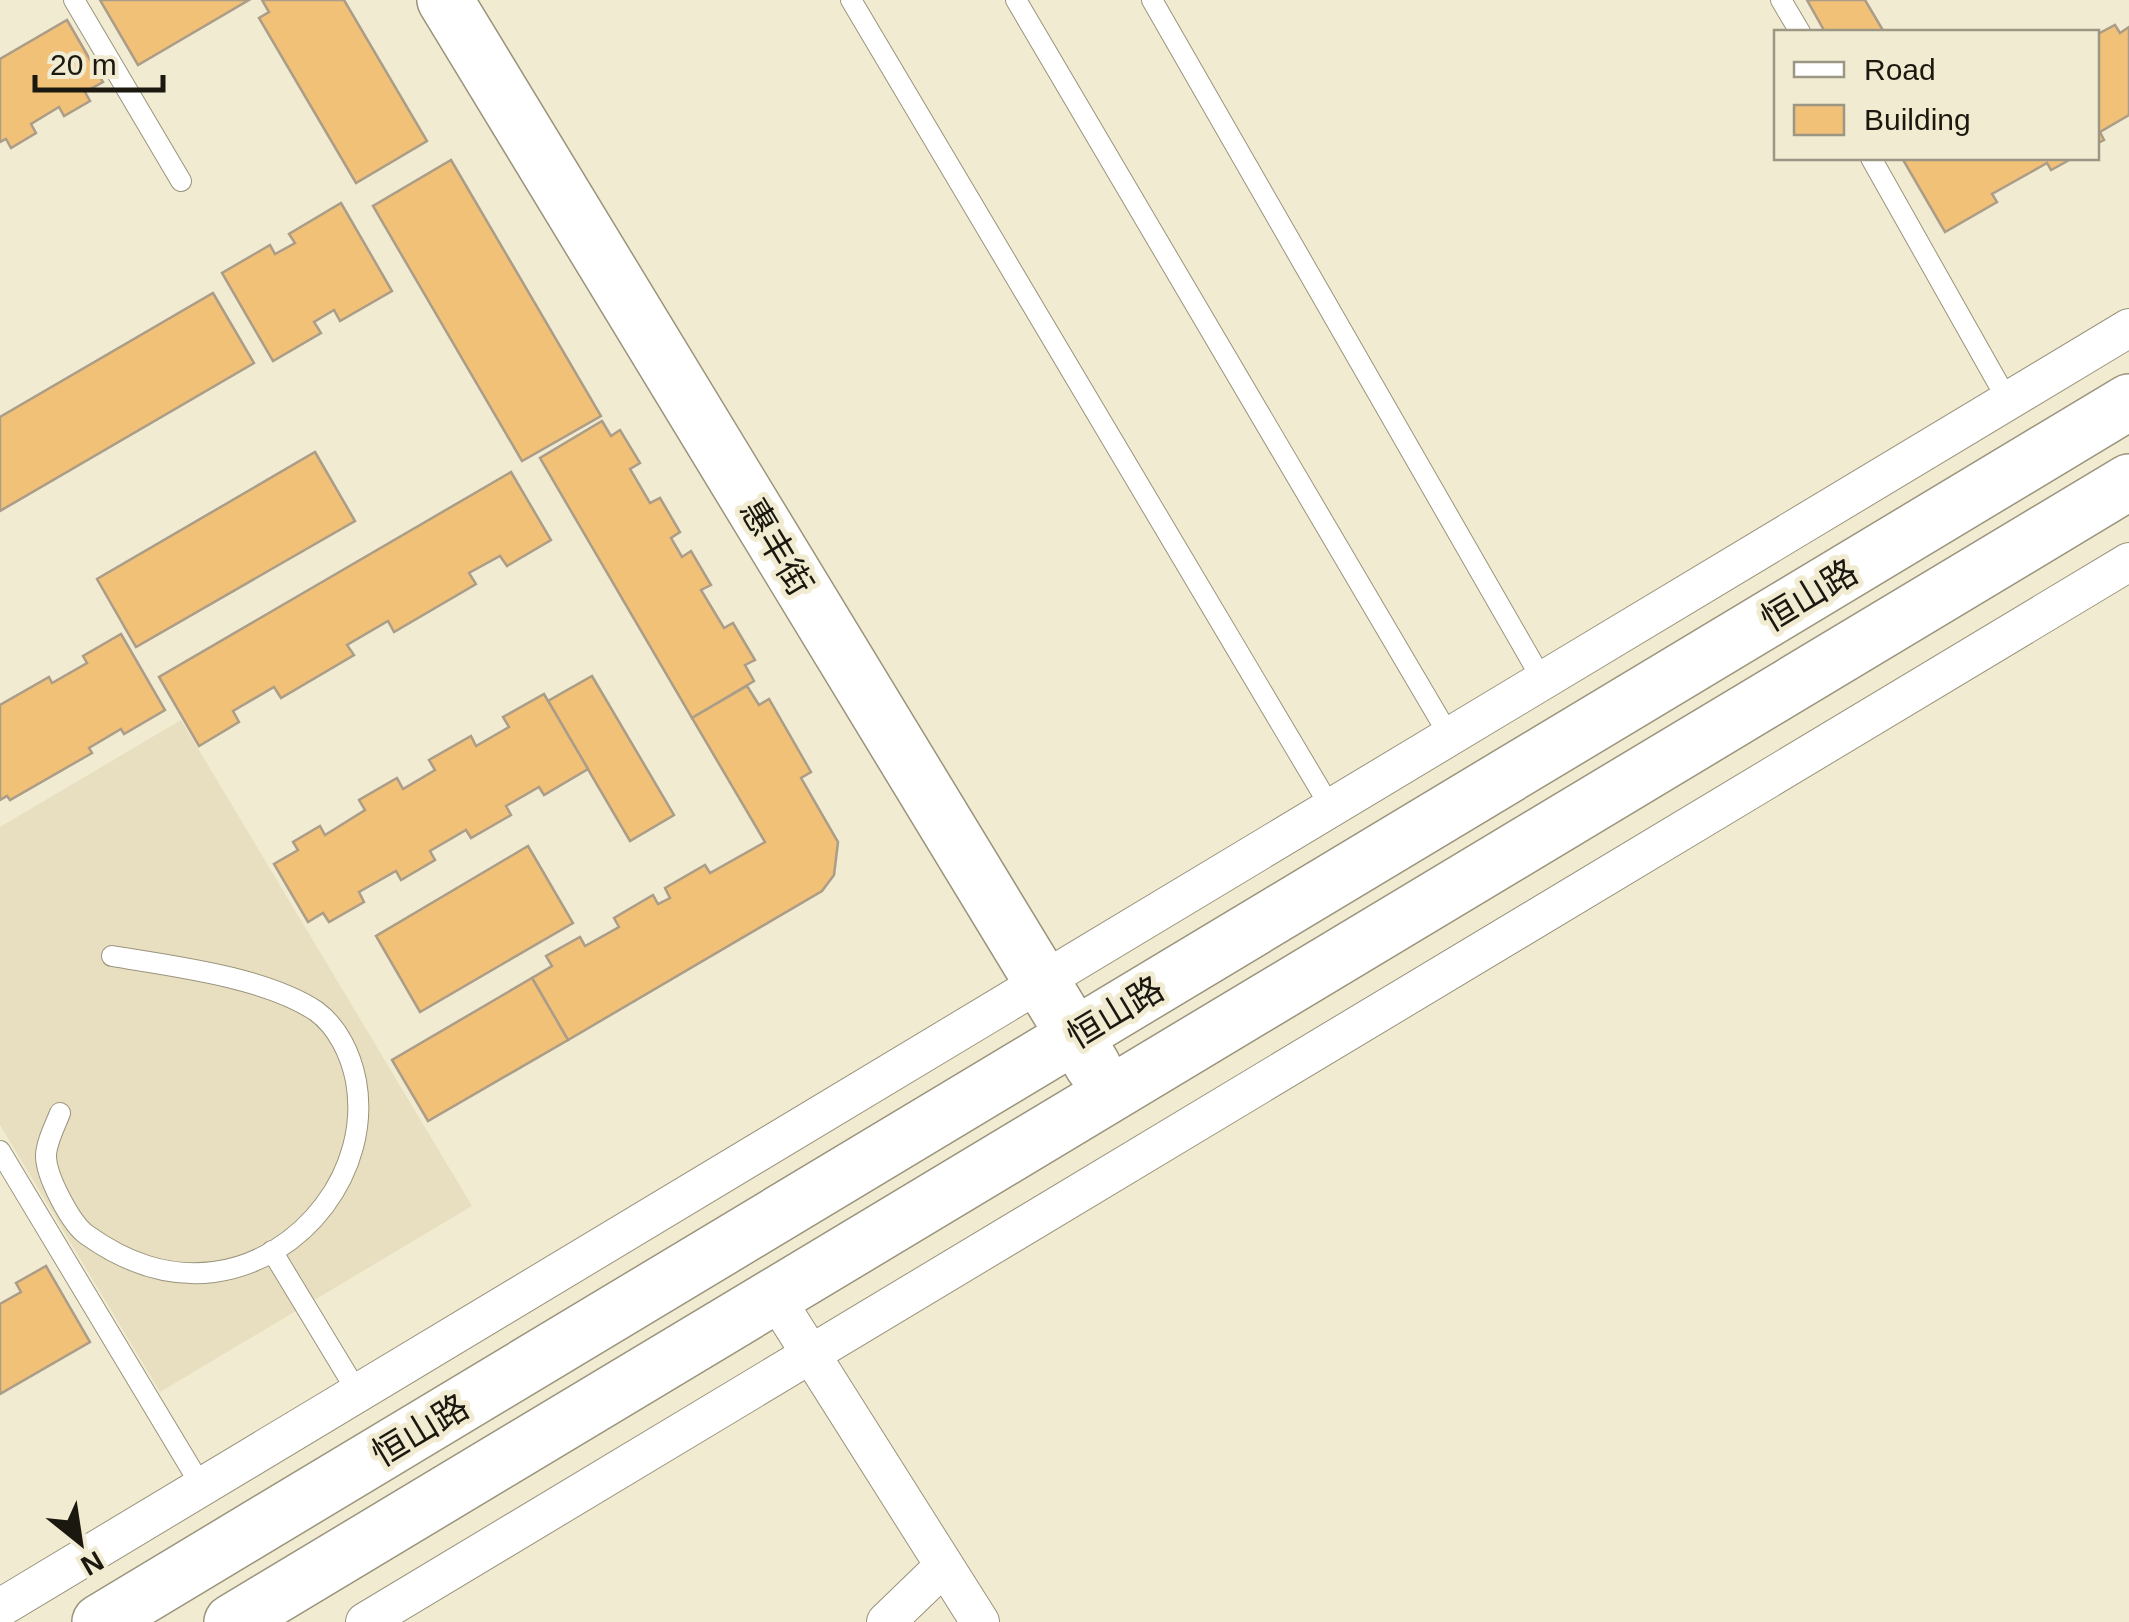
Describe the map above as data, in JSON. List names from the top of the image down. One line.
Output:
{"streets":{"main road":["惠丰街","恒山路"]},"crossings":[["惠丰街","恒山路"]],"legend":["Road","Building"],"scale_bar":"20 m","north":"bottom right"}
